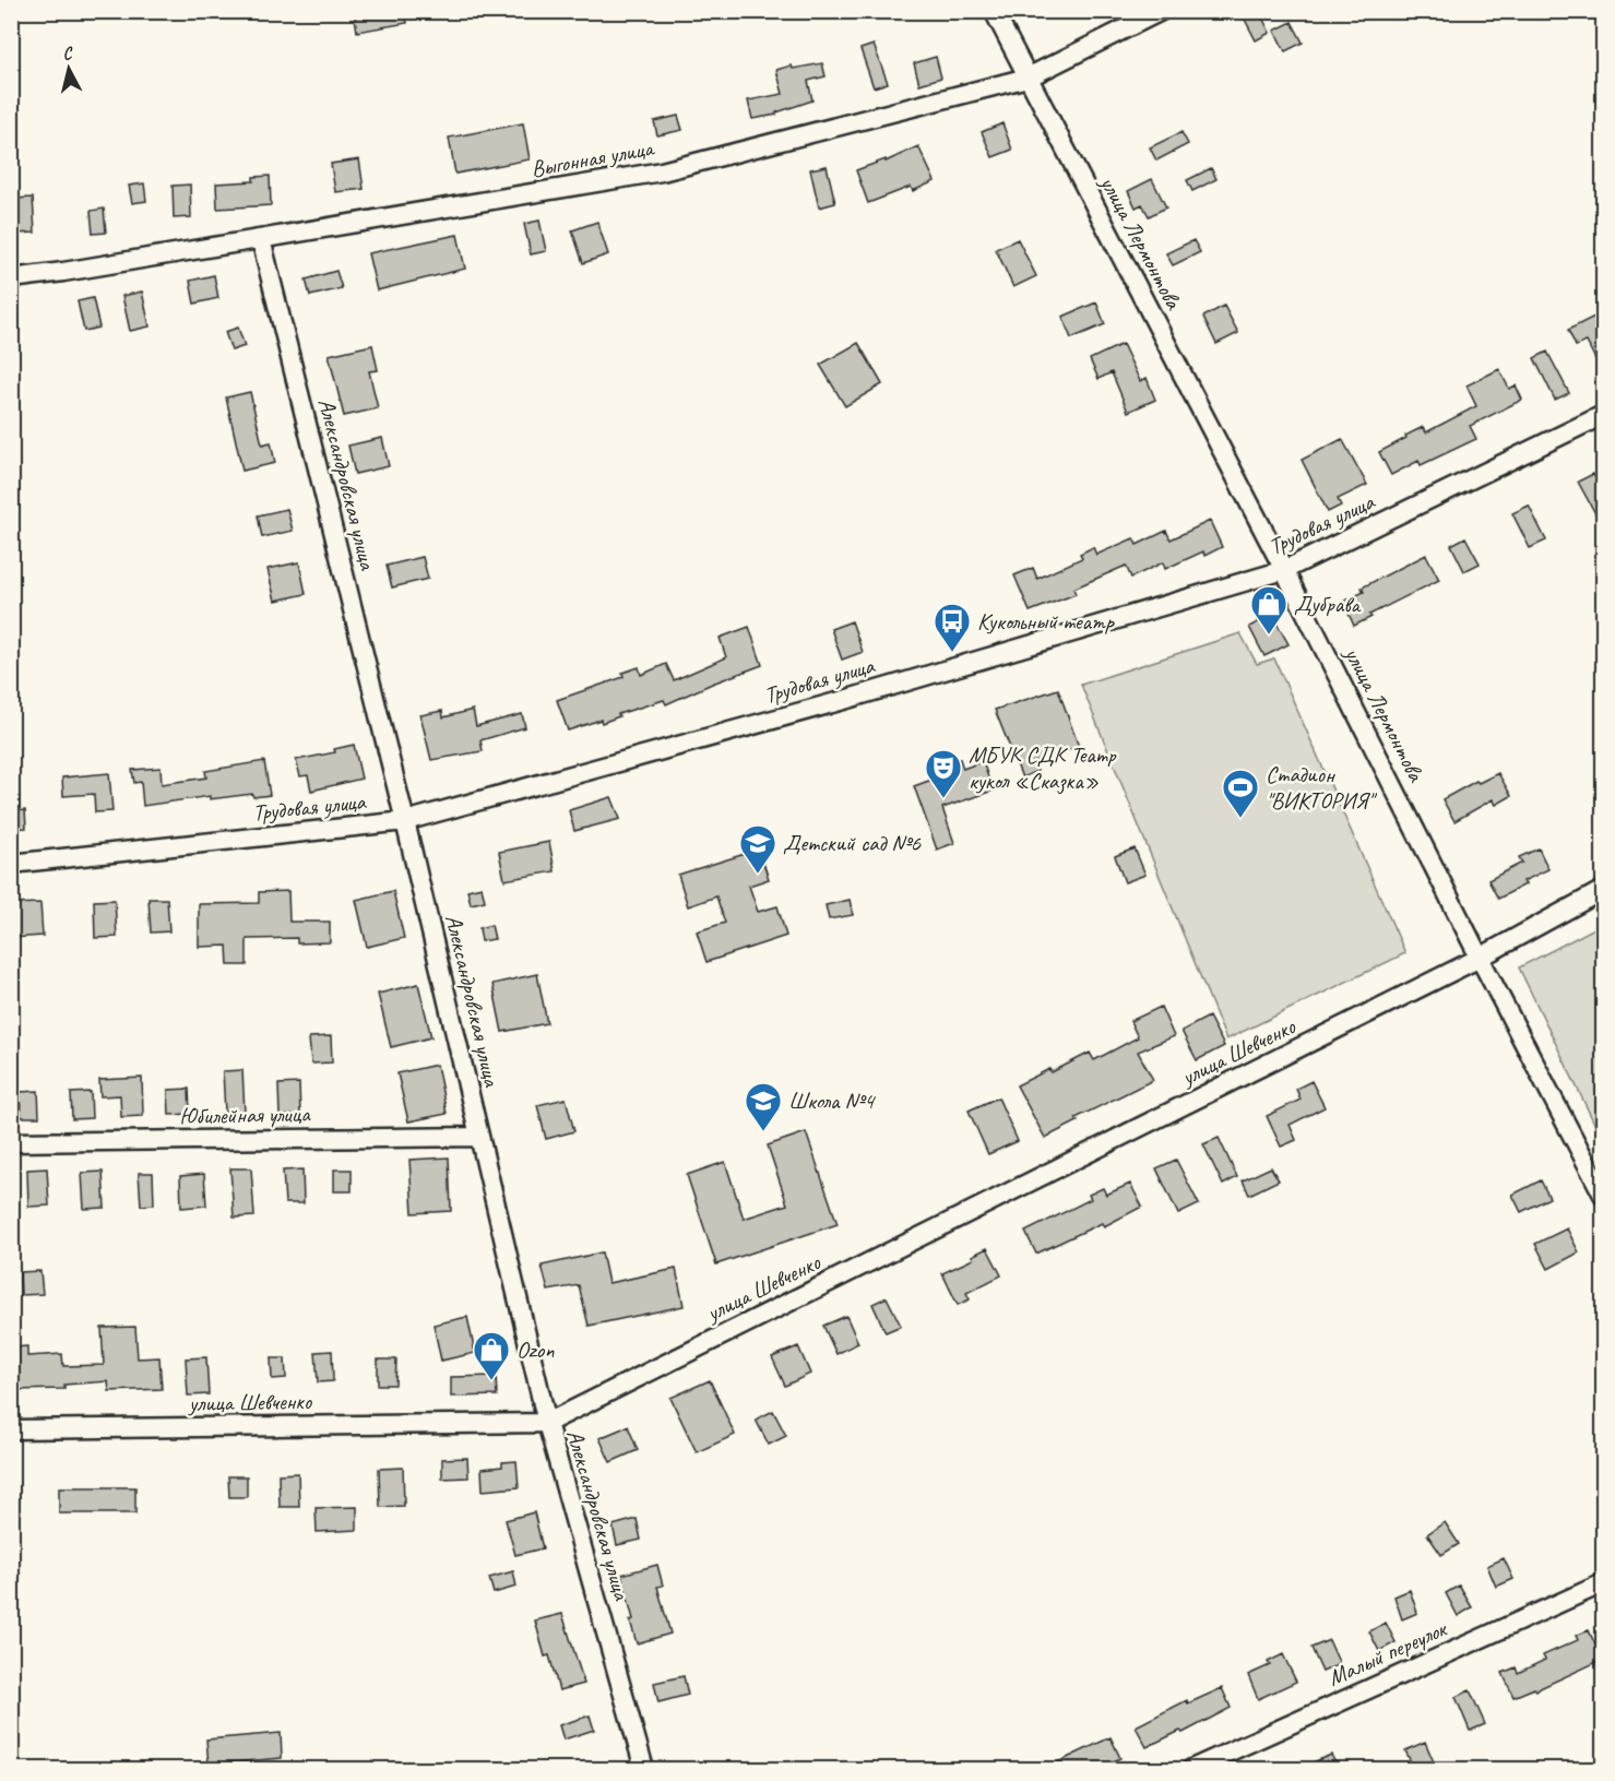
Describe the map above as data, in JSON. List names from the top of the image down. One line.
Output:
{"streets":{"street":["Выгонная улица","улица Лермонтова","Александровская улица","Трудовая улица","улица Шевченко","Юбилейная улица","Малый переулок"]},"crossings":[["Выгонная улица","улица Лермонтова"],["Выгонная улица","Александровская улица"],["улица Лермонтова","Трудовая улица"],["улица Лермонтова","улица Шевченко"],["Александровская улица","Трудовая улица"],["Александровская улица","улица Шевченко"],["Александровская улица","Юбилейная улица"]],"places":{"shop":["Дубрава","Ozon"],"bus stop":["Кукольный театр"],"theatre":["МБУК СДК Театр кукол «Сказка»"],"sports":["Стадион \"ВИКТОРИЯ\""],"school or university":["Детский сад №6","Школа №4"]},"north":"top"}
